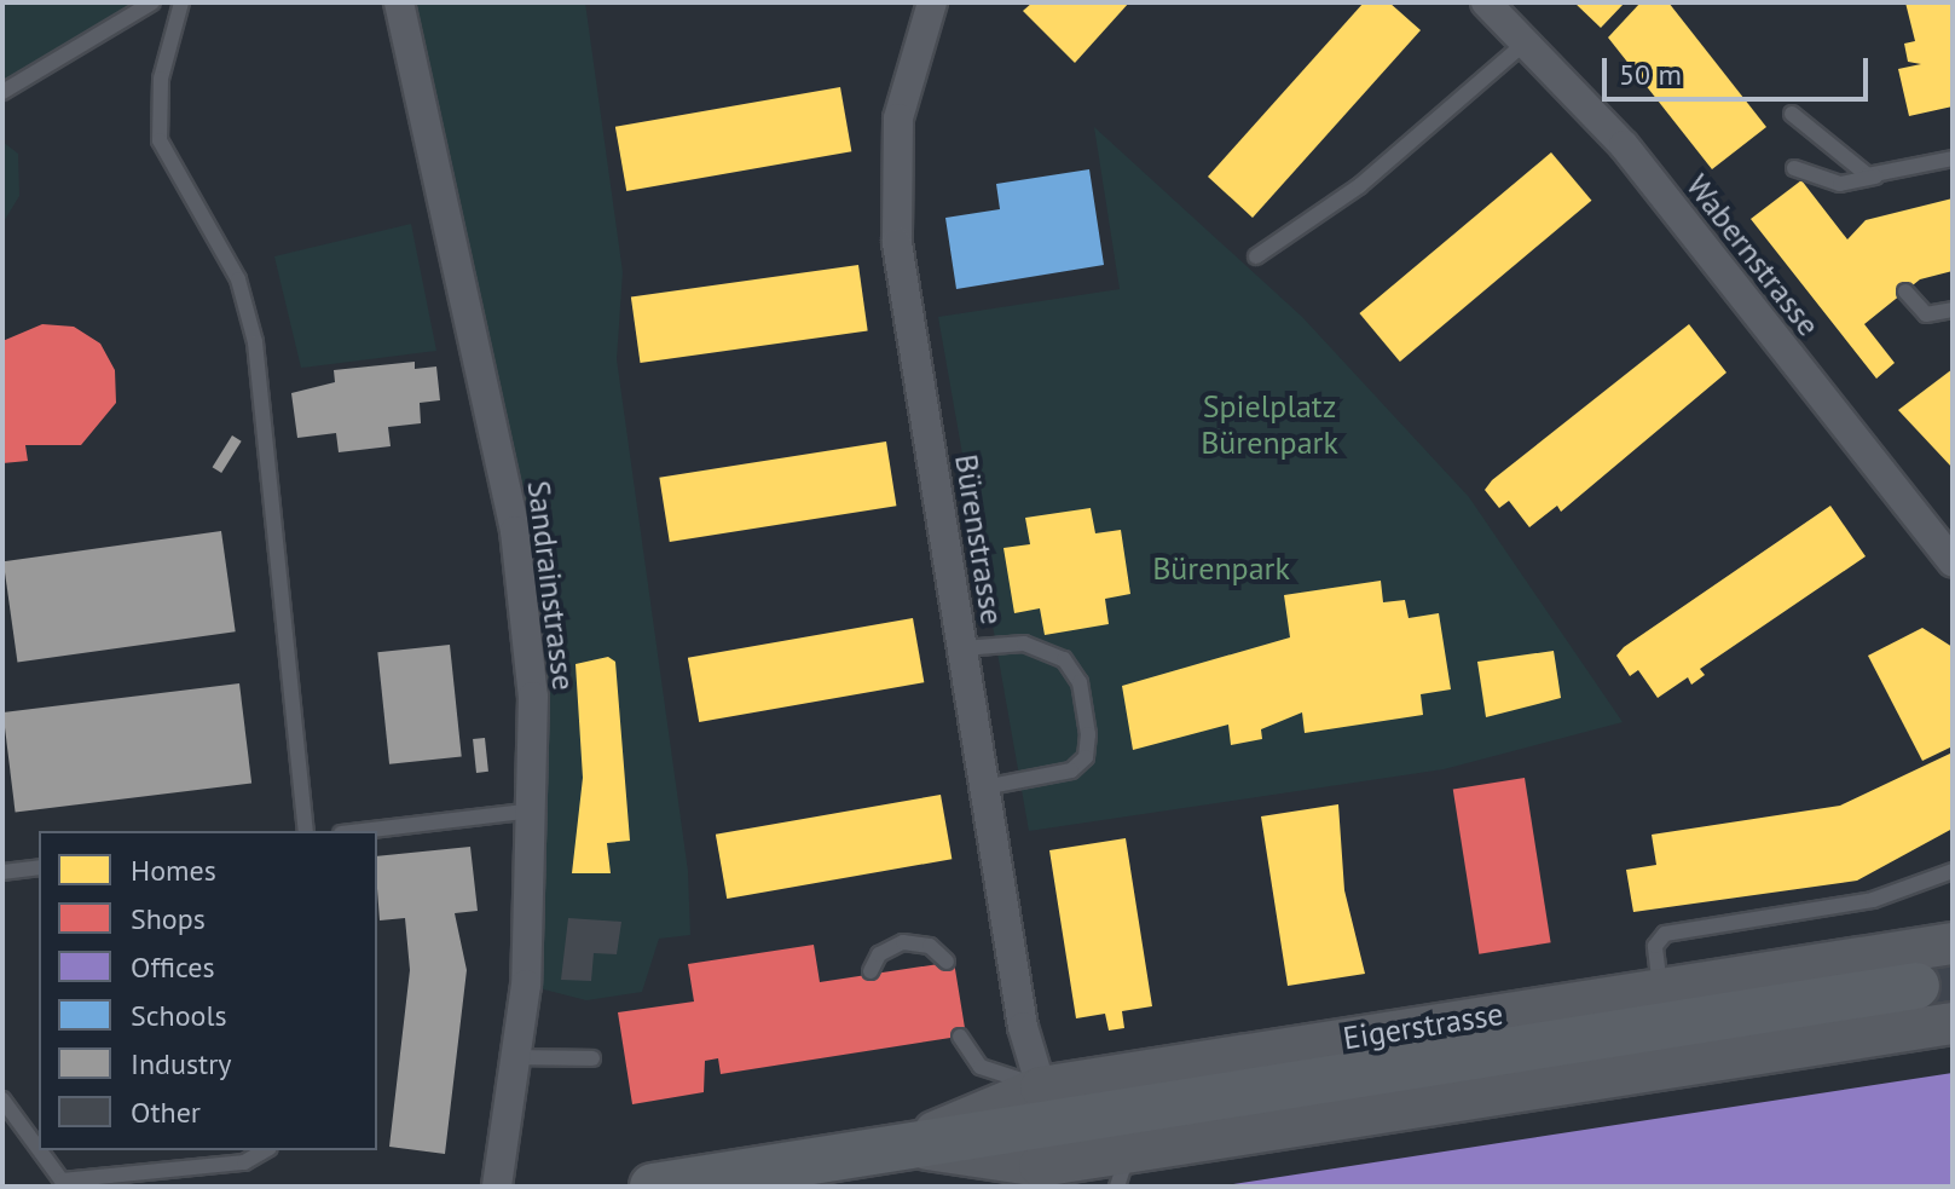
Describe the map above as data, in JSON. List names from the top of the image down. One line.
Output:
{"streets":{"main road":["Eigerstrasse"],"street":["Wabernstrasse","Bürenstrasse","Sandrainstrasse"]},"crossings":[["Bürenstrasse","Eigerstrasse"]],"parks":["Spielplatz Bürenpark","Bürenpark"],"legend":["Homes","Shops","Offices","Schools","Industry","Other"],"scale_bar":"50 m"}
